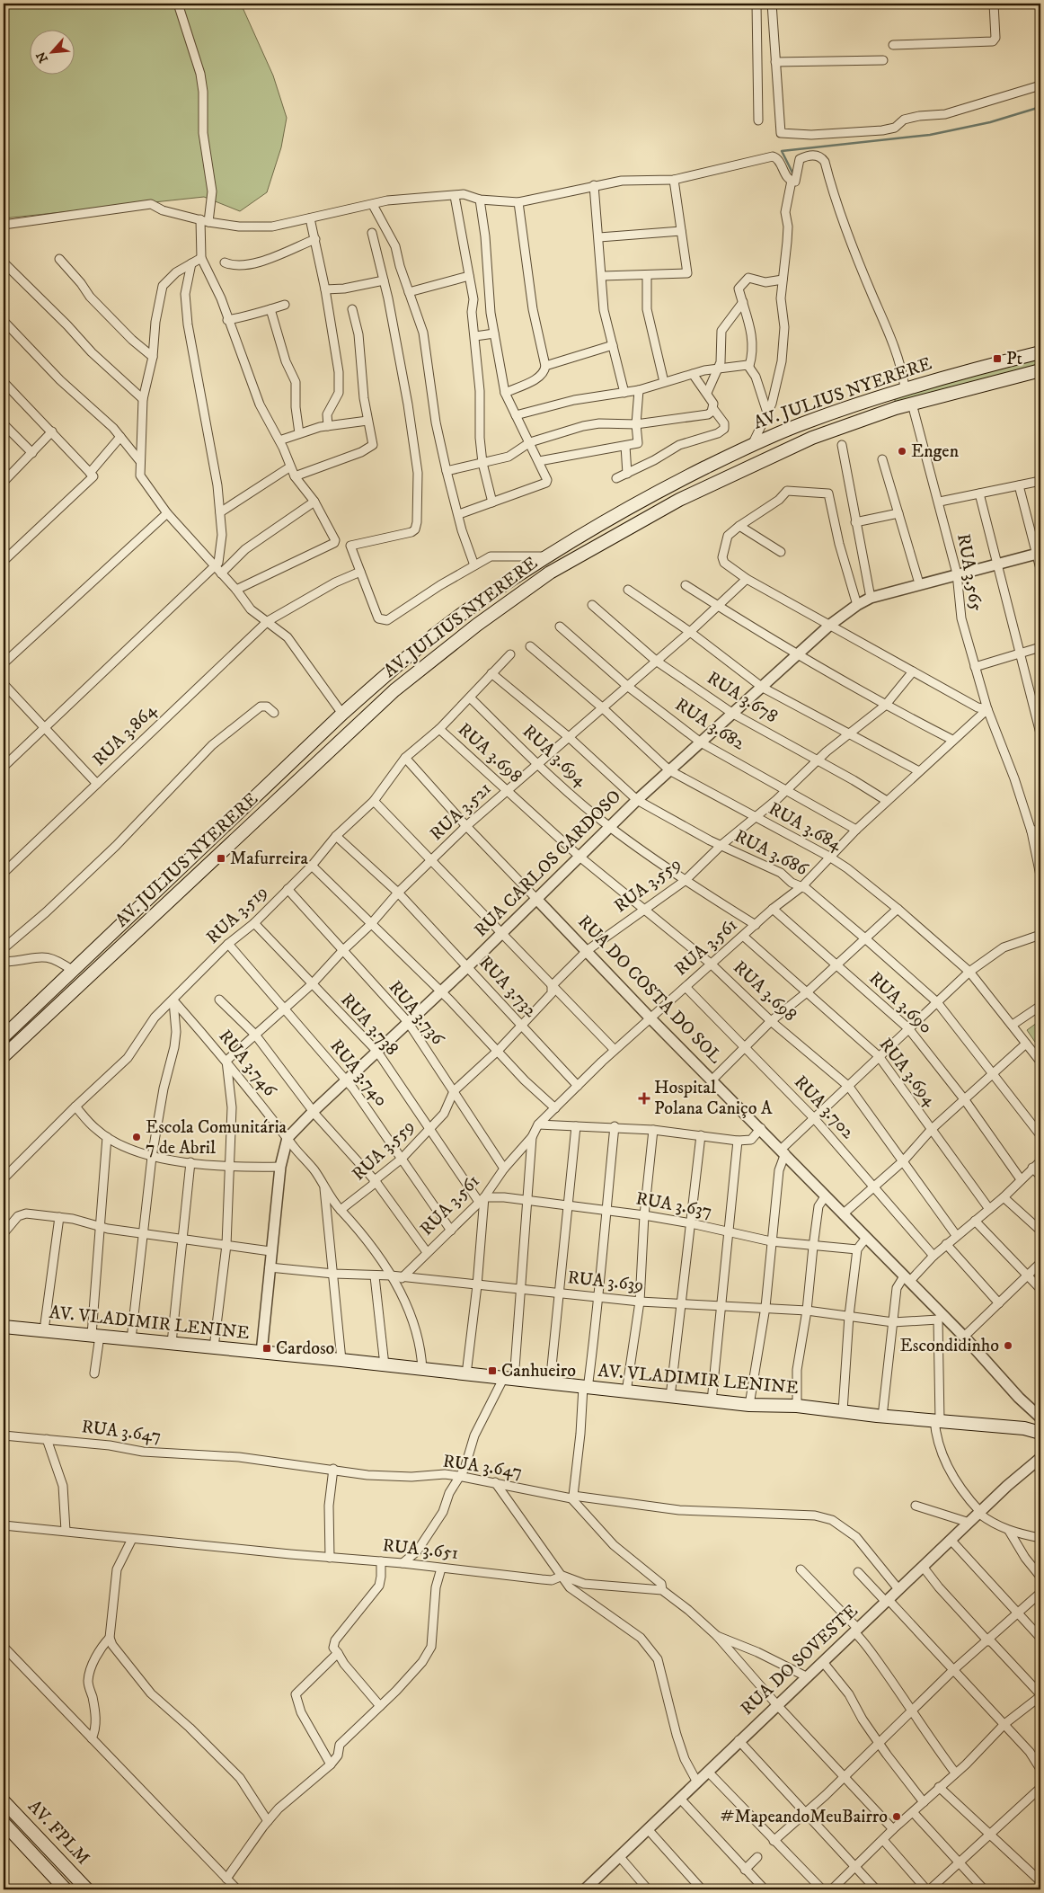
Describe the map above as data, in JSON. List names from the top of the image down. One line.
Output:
{"streets":{"main road":["AV. JULIUS NYERERE","AV. VLADIMIR LENINE","AV. FPLM"],"street":["RUA 3.565","RUA 3.678","RUA 3.682","RUA 3.864","RUA 3.698","RUA 3.694","RUA 3.521","RUA 3.684","RUA 3.686","RUA CARLOS CARDOSO","RUA 3.559","RUA 3.519","RUA 3.561","RUA 3.732","RUA DO COSTA DO SOL","RUA 3.690","RUA 3.736","RUA 3.738","RUA 3.746","RUA 3.740","RUA 3.702","RUA 3.637","RUA 3.639","RUA 3.647","RUA 3.651","RUA DO SOVESTE"]},"crossings":[["AV. JULIUS NYERERE","RUA 3.565"],["RUA 3.565","RUA CARLOS CARDOSO"],["RUA 3.565","RUA 3.561"],["RUA 3.678","RUA 3.521"],["RUA 3.678","RUA CARLOS CARDOSO"],["RUA 3.678","RUA 3.559"],["RUA 3.678","RUA 3.561"],["RUA 3.682","RUA 3.521"],["RUA 3.682","RUA CARLOS CARDOSO"],["RUA 3.682","RUA 3.559"],["RUA 3.682","RUA 3.561"],["RUA 3.698","RUA 3.521"],["RUA 3.698","RUA CARLOS CARDOSO"],["RUA 3.698","RUA 3.559"],["RUA 3.698","RUA 3.519"],["RUA 3.698","RUA 3.561"],["RUA 3.694","RUA 3.521"],["RUA 3.694","RUA CARLOS CARDOSO"],["RUA 3.694","RUA 3.559"],["RUA 3.694","RUA 3.519"],["RUA 3.694","RUA 3.561"],["RUA 3.521","RUA 3.684"],["RUA 3.521","RUA 3.686"],["RUA 3.521","RUA 3.732"],["RUA 3.521","RUA DO COSTA DO SOL"],["RUA 3.521","RUA 3.736"],["RUA 3.521","RUA 3.738"],["RUA 3.521","RUA 3.746"],["RUA 3.521","RUA 3.740"],["RUA 3.684","RUA CARLOS CARDOSO"],["RUA 3.684","RUA 3.559"],["RUA 3.684","RUA 3.561"],["RUA 3.686","RUA CARLOS CARDOSO"],["RUA 3.686","RUA 3.559"],["RUA 3.686","RUA 3.519"],["RUA 3.686","RUA 3.561"],["RUA CARLOS CARDOSO","RUA 3.732"],["RUA CARLOS CARDOSO","RUA DO COSTA DO SOL"],["RUA CARLOS CARDOSO","RUA 3.736"],["RUA CARLOS CARDOSO","RUA 3.738"],["RUA CARLOS CARDOSO","RUA 3.746"],["RUA CARLOS CARDOSO","RUA 3.740"],["RUA CARLOS CARDOSO","RUA 3.639"],["RUA CARLOS CARDOSO","AV. VLADIMIR LENINE"],["RUA 3.559","RUA 3.732"],["RUA 3.559","RUA DO COSTA DO SOL"],["RUA 3.559","RUA 3.736"],["RUA 3.559","RUA 3.738"],["RUA 3.559","RUA 3.746"],["RUA 3.559","RUA 3.740"],["RUA 3.519","RUA 3.732"],["RUA 3.519","RUA DO COSTA DO SOL"],["RUA 3.519","RUA 3.736"],["RUA 3.519","RUA 3.738"],["RUA 3.519","RUA 3.746"],["RUA 3.519","RUA 3.740"],["RUA 3.561","RUA 3.732"],["RUA 3.561","RUA DO COSTA DO SOL"],["RUA 3.561","RUA 3.690"],["RUA 3.561","RUA 3.736"],["RUA 3.561","RUA 3.738"],["RUA 3.561","RUA 3.740"],["RUA 3.561","RUA 3.702"],["RUA 3.561","RUA 3.637"],["RUA 3.561","RUA 3.639"],["RUA DO COSTA DO SOL","RUA 3.639"],["RUA 3.738","RUA 3.637"],["RUA 3.746","RUA 3.639"],["RUA 3.746","AV. VLADIMIR LENINE"],["RUA 3.647","RUA DO SOVESTE"]],"places":{"transit":["Pt","Mafurreira","Cardoso","Canhueiro"],"other":["Engen","Escola Comunitária 7 de Abril","Escondidinho","#MapeandoMeuBairro"],"health":["Hospital Polana Caniço A"]},"north":"bottom left"}
